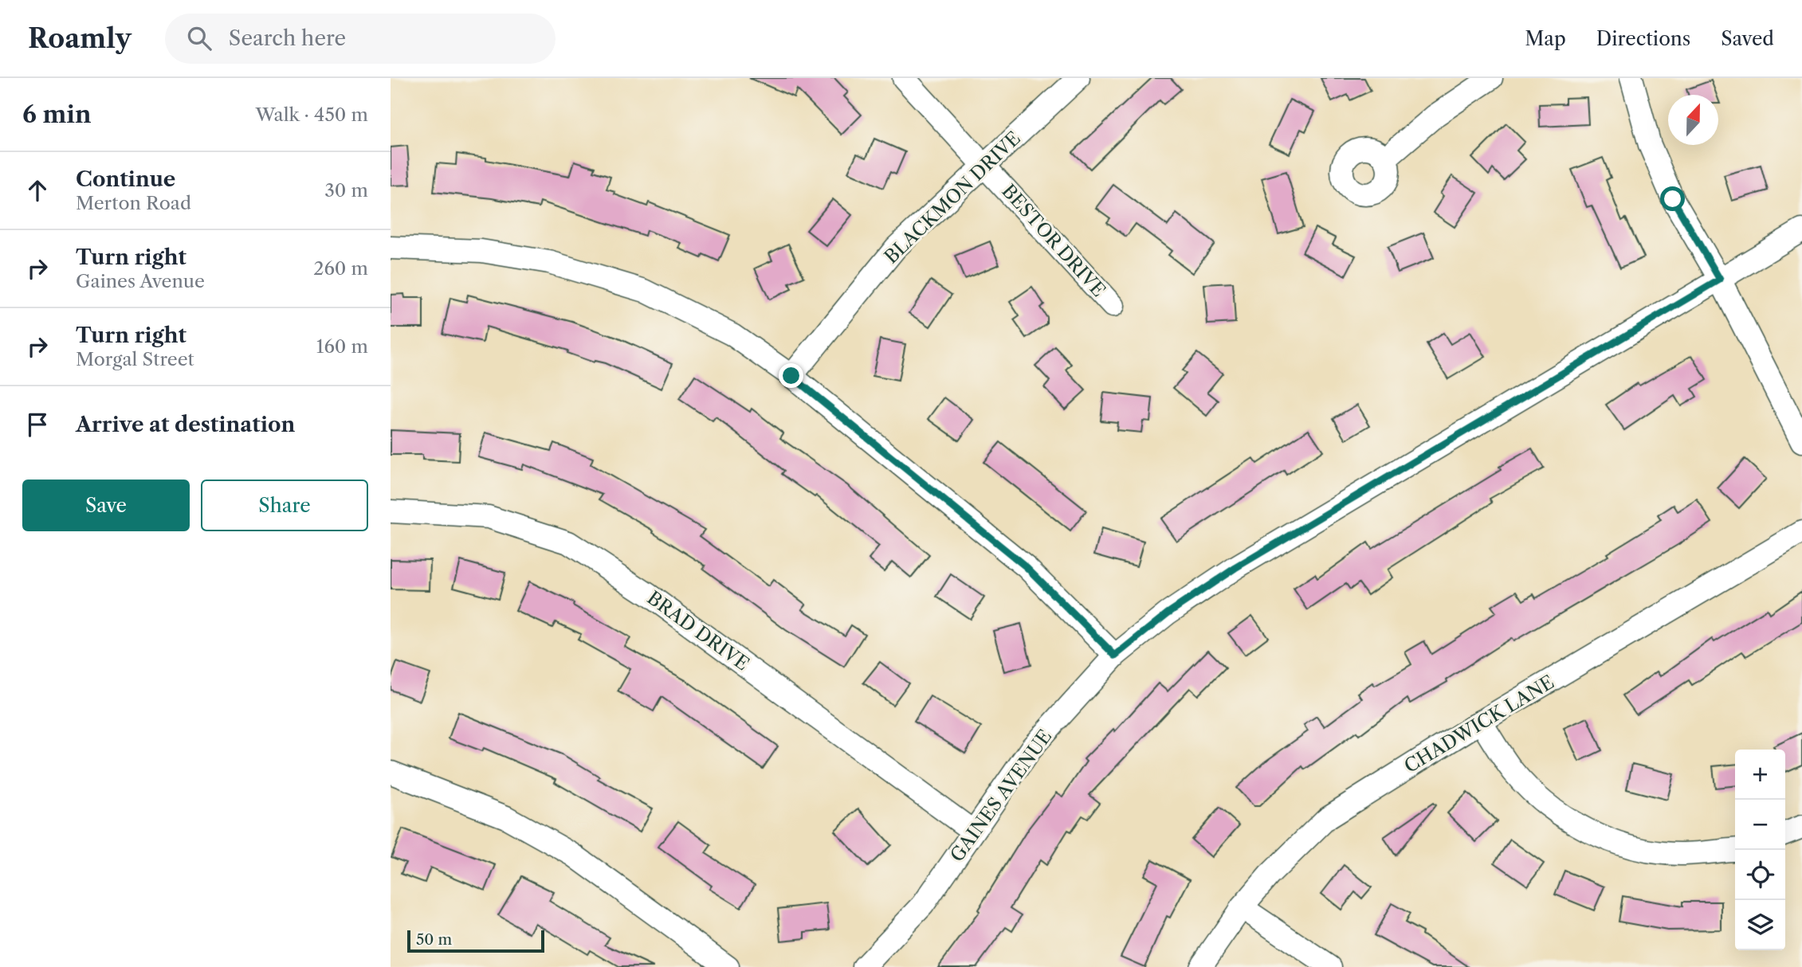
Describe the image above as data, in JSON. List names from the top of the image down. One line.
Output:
{"streets":{"street":["BLACKMON DRIVE","BESTOR DRIVE","BRAD DRIVE","CHADWICK LANE","GAINES AVENUE"]},"crossings":[["BLACKMON DRIVE","BESTOR DRIVE"],["BRAD DRIVE","GAINES AVENUE"]],"scale_bar":"50 m","north":"top","page":{"header":"Roamly","search":"Search here","nav":["Map","Directions","Saved"],"heading":["6 min","Walk · 450 m"],"list":[["Continue","Merton Road","30 m"],["Turn right","Gaines Avenue","260 m"],["Turn right","Morgal Street","160 m"],"Arrive at destination"],"buttons":["Save","Share"],"map_buttons":["+","−"],"scale":"50 m"}}
